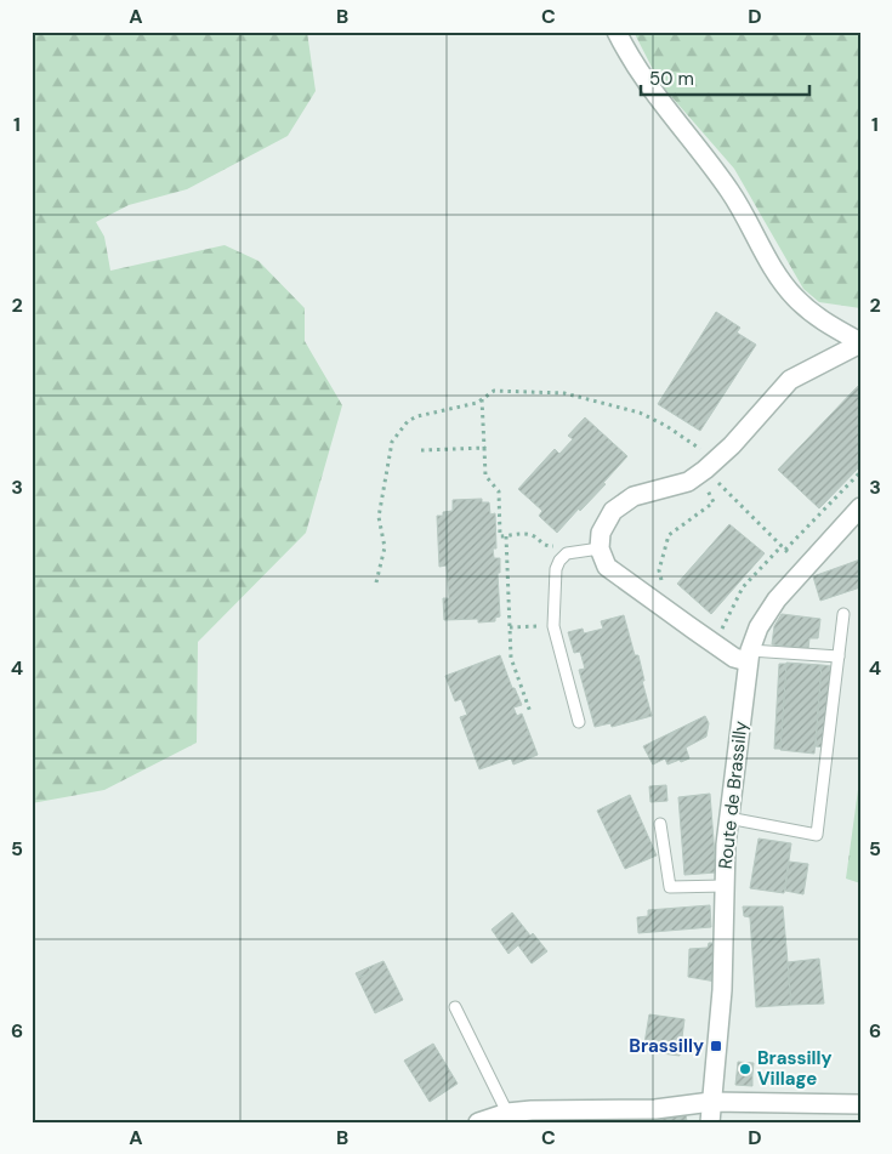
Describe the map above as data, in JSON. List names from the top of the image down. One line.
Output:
{"streets":{"street":["Route de Brassilly"]},"places":{"transit":["Brassilly"],"other":["Brassilly Village"]},"scale_bar":"50 m","grid":{"columns":["A","B","C","D"],"rows":["1","2","3","4","5","6"]}}
